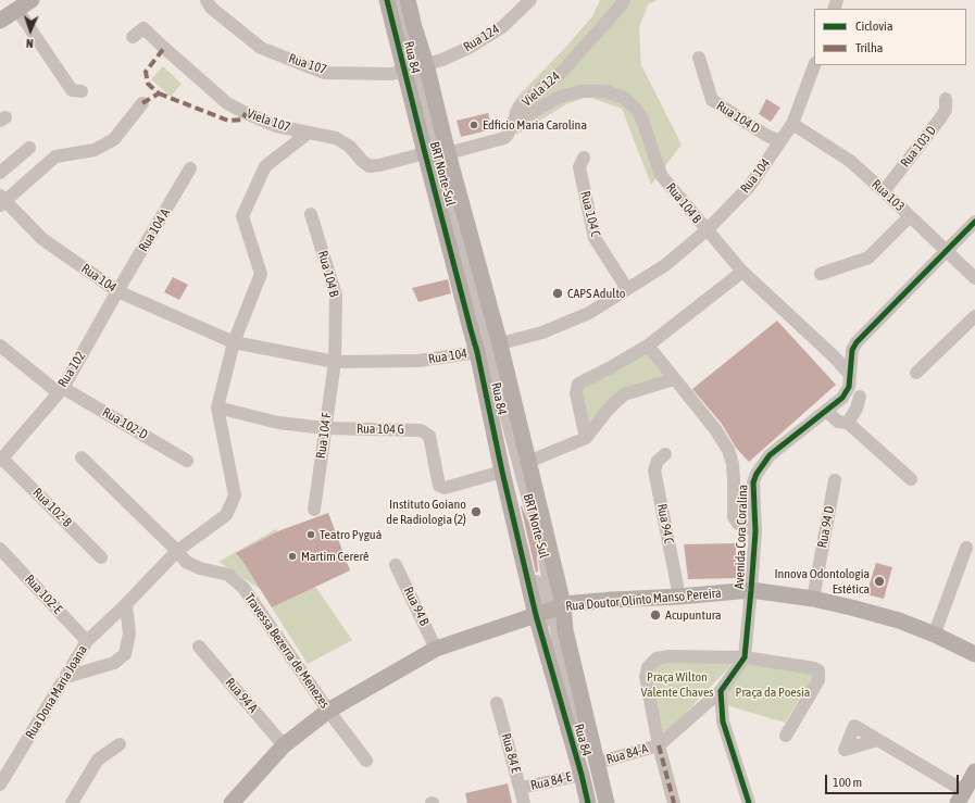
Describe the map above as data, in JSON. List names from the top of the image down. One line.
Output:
{"streets":{"main road":["Rua 84","Rua Doutor Olinto Manso Pereira"],"street":["Rua 124","Rua 107","Viela 124","Rua 104 D","Viela 107","Rua 103 D","BRT Norte-Sul","Rua 104","Rua 103","Rua 104 B","Rua 104 C","Rua 104 A","Rua 102","Rua 102-D","Rua 104 G","Rua 104 F","Rua 102-B","Rua 94 C","Rua 94 D","Avenida Cora Coralina","Rua 102-E","Rua 94 B","Travessa Bezerra de Menezes","Rua Dona Maria Joana","Rua 94 A","Rua 84 E","Rua 84-A","Rua 84-E"]},"crossings":[["Rua 124","Rua 84"],["Rua 124","Rua 107"],["Rua 124","BRT Norte-Sul"],["Rua 84","Rua 107"],["Rua 84","Viela 124"],["Rua 84","Viela 107"],["Rua 84","BRT Norte-Sul"],["Rua 84","Rua 104"],["Rua 84","Rua 104 G"],["Rua 84","Rua Doutor Olinto Manso Pereira"],["Rua 84","Rua 84-A"],["Rua 84","Rua 84-E"],["Rua 107","BRT Norte-Sul"],["Viela 124","Rua 104 B"],["Rua 104 D","Rua 104"],["Rua 103 D","Rua 103"],["BRT Norte-Sul","Rua 104"],["BRT Norte-Sul","Rua Doutor Olinto Manso Pereira"],["Rua 104","Rua 103"],["Rua 104","Rua 104 B"],["Rua 104","Rua 104 C"],["Rua 104","Rua 104 A"],["Rua 104","Rua 102"],["Rua 104","Rua 104 F"],["Rua 103","Avenida Cora Coralina"],["Rua 104 B","Rua 104 F"],["Rua 104 B","Avenida Cora Coralina"],["Rua 104 A","Rua 102"],["Rua 102","Rua 102-D"],["Rua 102","Rua 102-B"],["Rua 104 G","Rua 104 F"],["Rua 94 C","Rua Doutor Olinto Manso Pereira"],["Rua 94 D","Rua Doutor Olinto Manso Pereira"],["Avenida Cora Coralina","Rua Doutor Olinto Manso Pereira"],["Rua 102-E","Rua Dona Maria Joana"],["Rua Doutor Olinto Manso Pereira","Rua 94 B"],["Rua Doutor Olinto Manso Pereira","Travessa Bezerra de Menezes"],["Rua Doutor Olinto Manso Pereira","Rua 94 A"],["Travessa Bezerra de Menezes","Rua Dona Maria Joana"],["Rua 84 E","Rua 84-E"]],"parks":["Praça Wilton Valente Chaves","Praça da Poesia"],"places":["Edficio Maria Carolina","CAPS Adulto","Instituto Goiano de Radiologia (2)","Teatro Pyguá","Martim Cererê","Innova Odontologia Estética","Acupuntura"],"legend":["Ciclovia","Trilha"],"scale_bar":"100 m","north":"bottom"}
